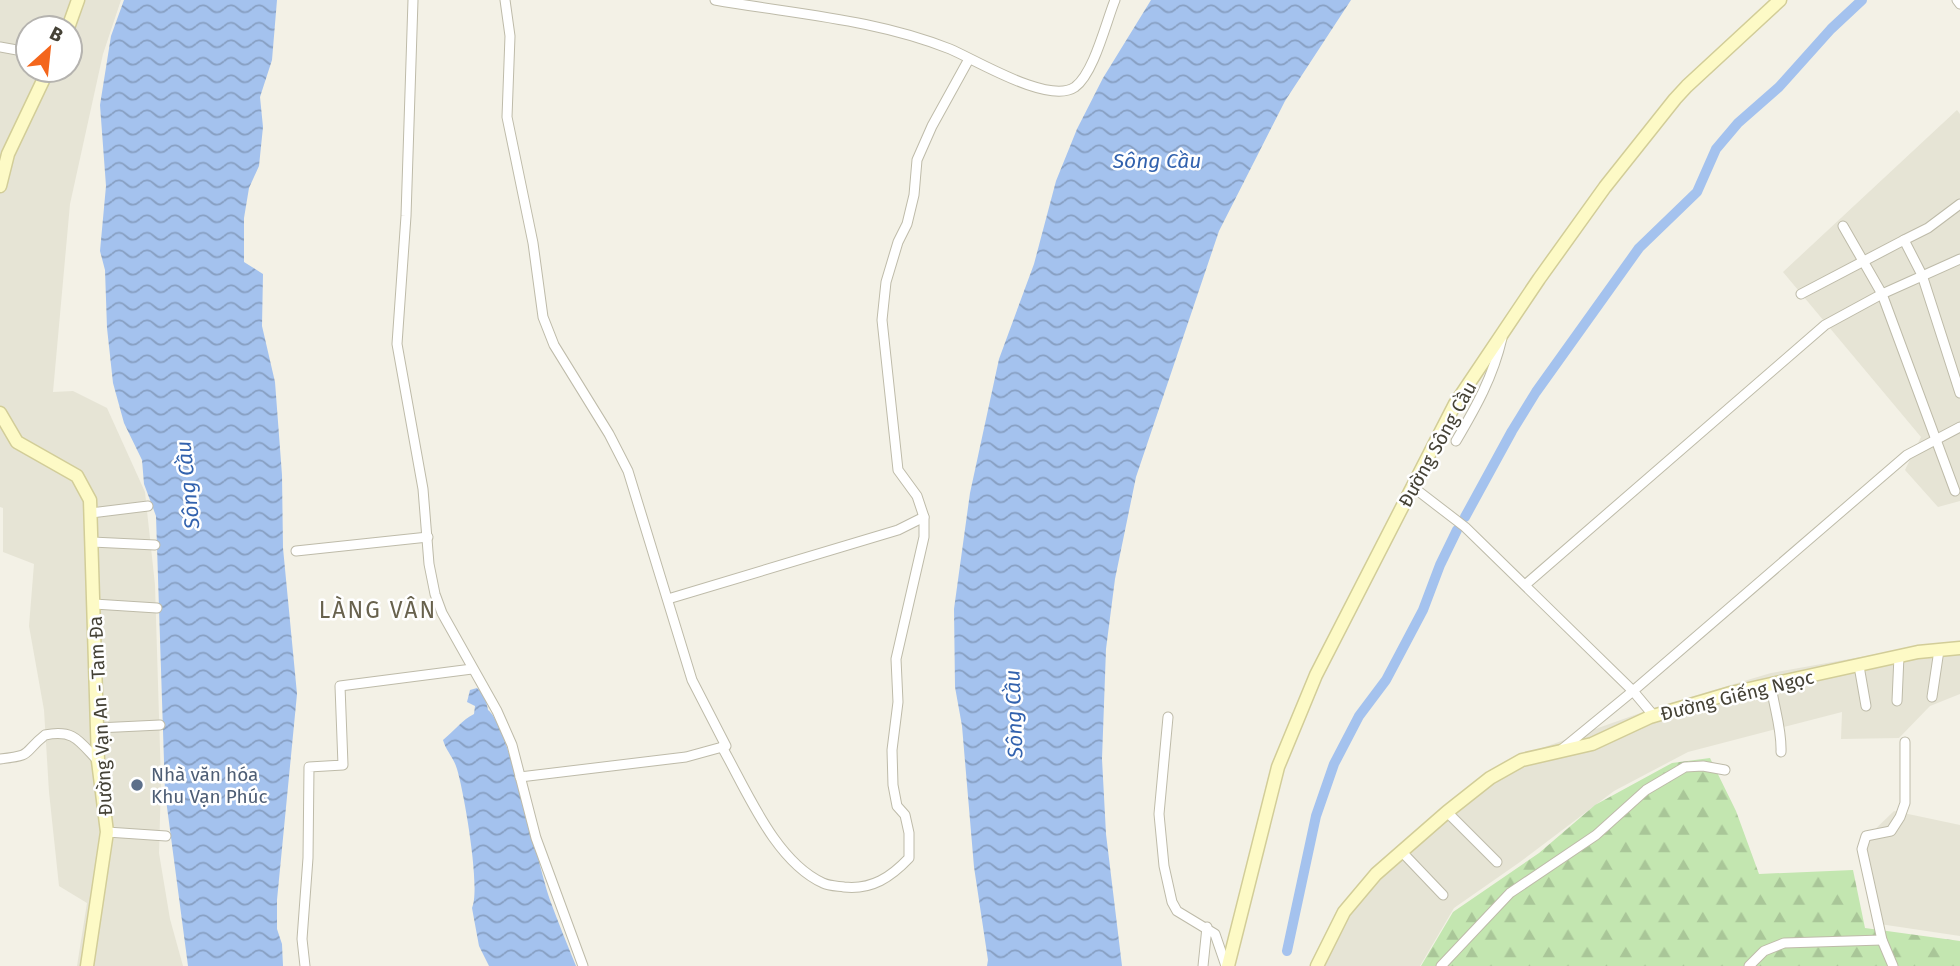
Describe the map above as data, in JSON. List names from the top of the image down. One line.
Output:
{"streets":{"main road":["Đường Sông Cầu","Đường Giếng Ngọc","Đường Vạn An - Tam Đa"]},"districts":["LÀNG VÂN"],"water":["Sông Cầu"],"places":["Nhà văn hóa Khu Vạn Phúc"],"north":"top right"}
